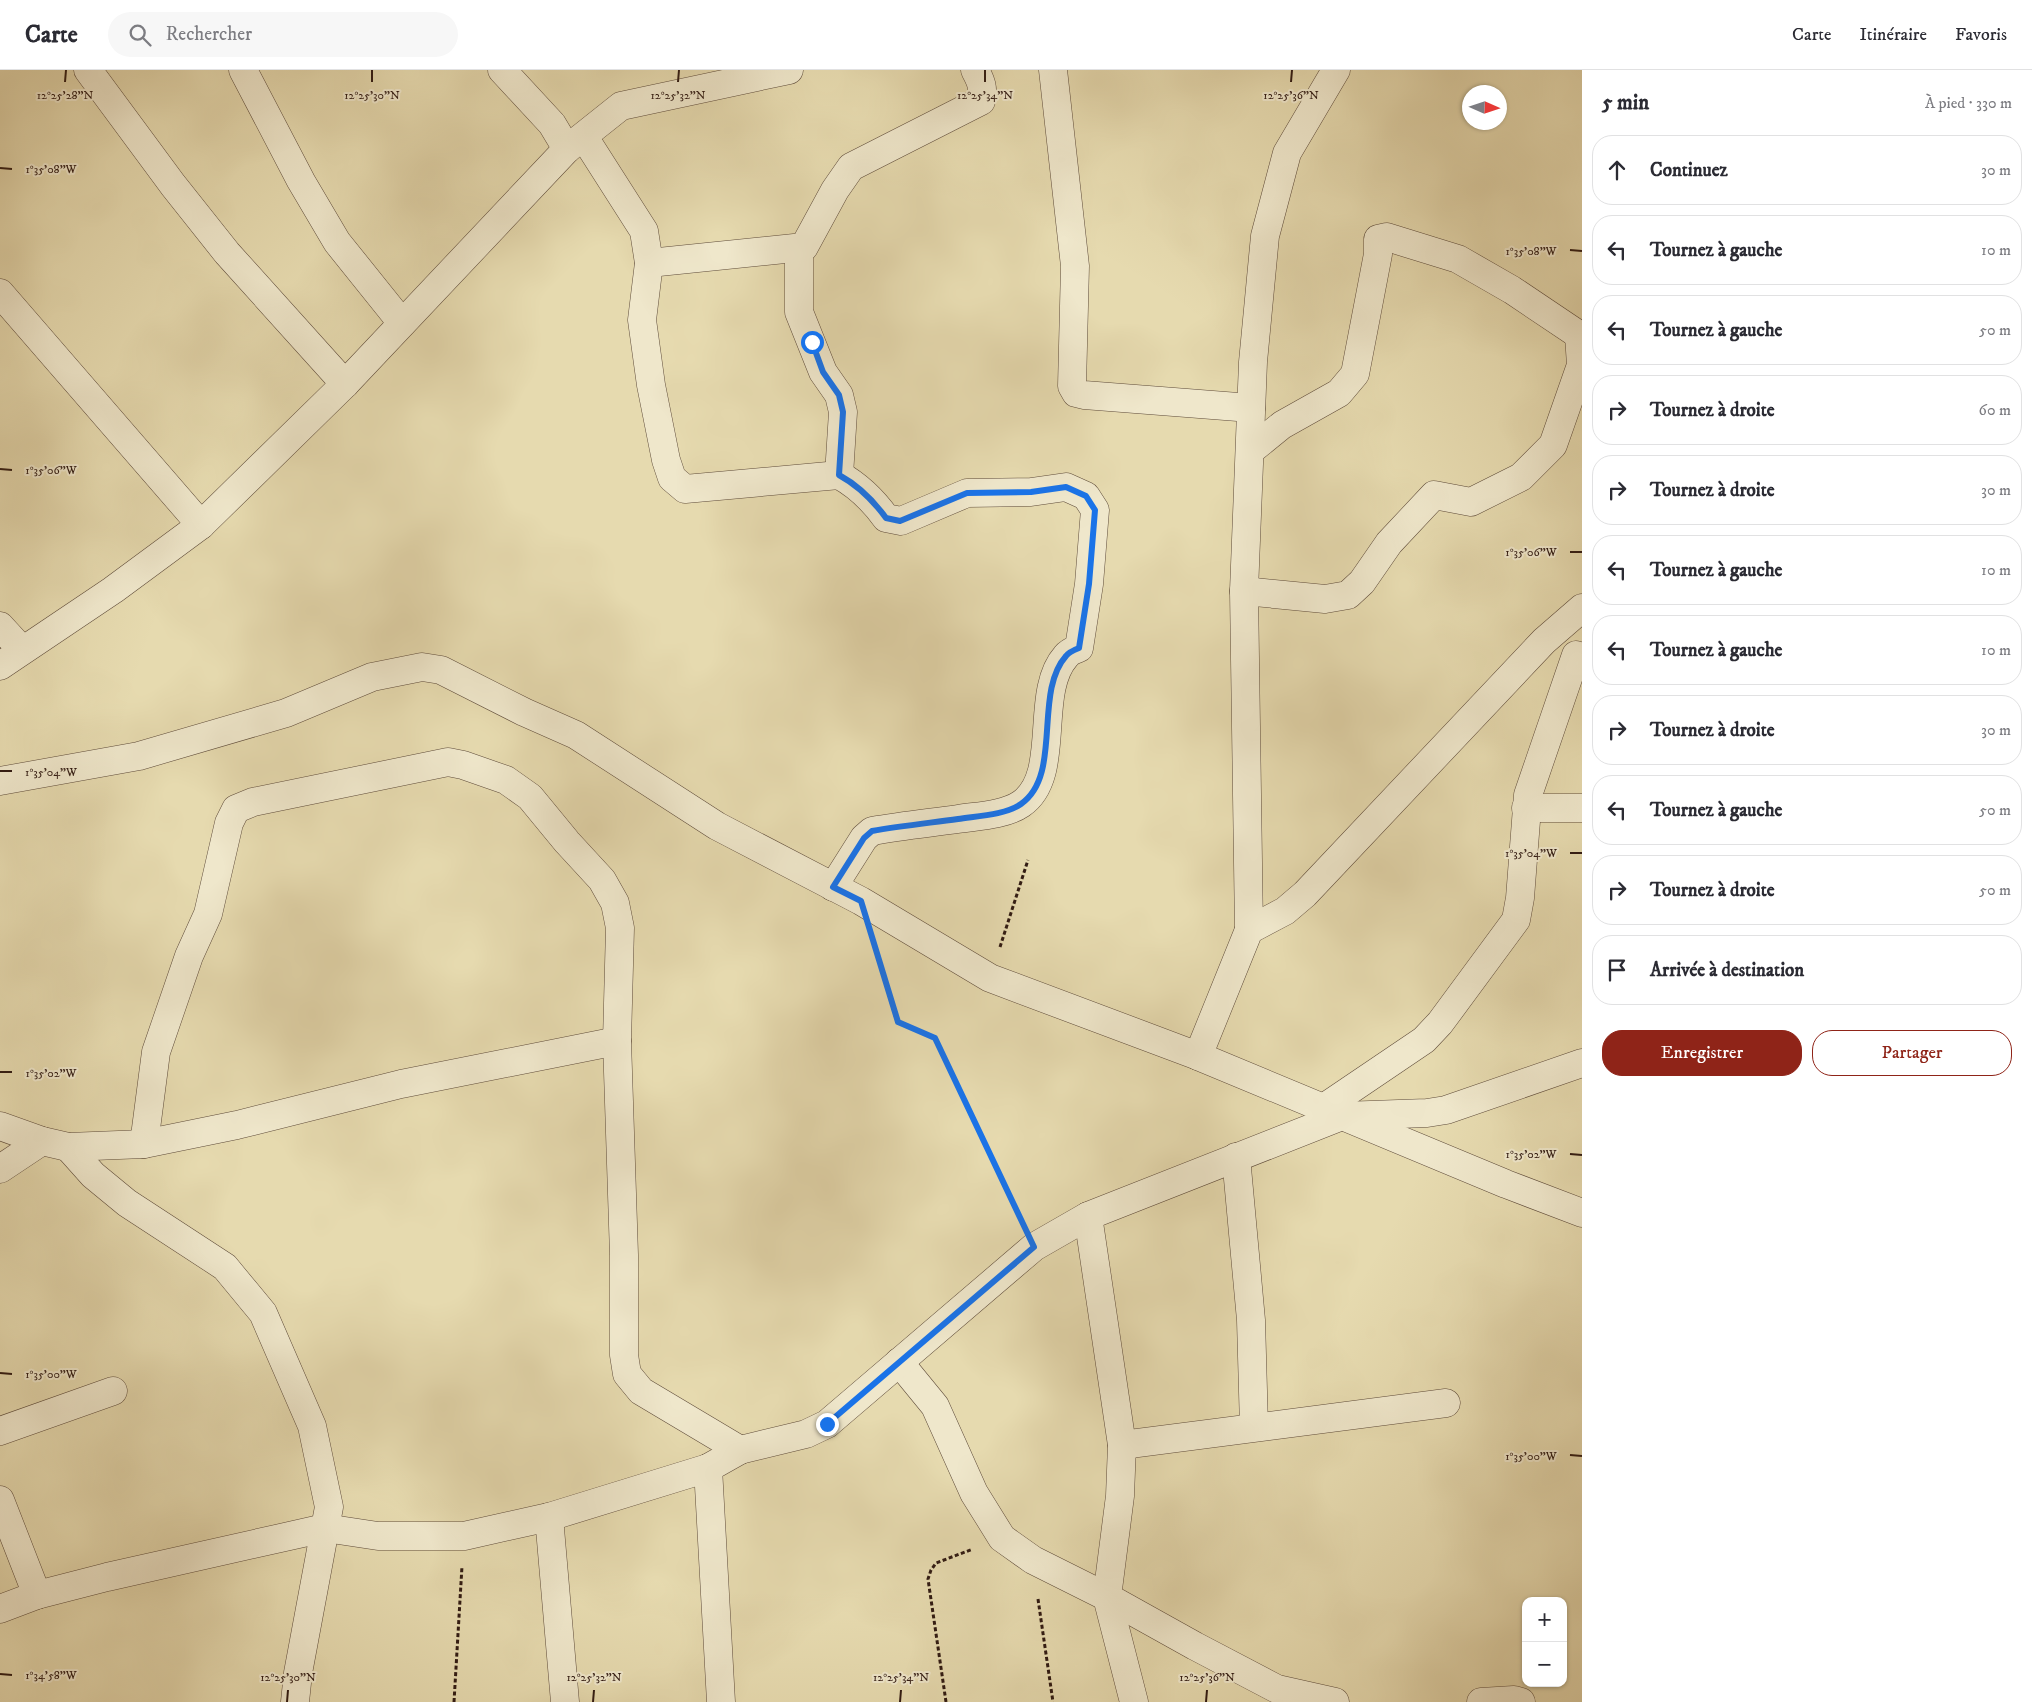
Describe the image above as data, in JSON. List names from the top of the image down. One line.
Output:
{"north":"right","page":{"header":"Carte","search":"Rechercher","nav":["Carte","Itinéraire","Favoris"],"heading":["5 min","À pied · 330 m"],"list":[["Continuez","30 m"],["Tournez à gauche","10 m"],["Tournez à gauche","50 m"],["Tournez à droite","60 m"],["Tournez à droite","30 m"],["Tournez à gauche","10 m"],["Tournez à gauche","10 m"],["Tournez à droite","30 m"],["Tournez à gauche","50 m"],["Tournez à droite","50 m"],"Arrivée à destination"],"buttons":["Enregistrer","Partager"],"map_buttons":["+","−"]},"coordinates":["12°25'28\"N","12°25'30\"N","12°25'32\"N","12°25'34\"N","12°25'36\"N","1°35'08\"W","1°35'06\"W","1°35'04\"W","1°35'02\"W","1°35'00\"W","1°34'58\"W"]}
